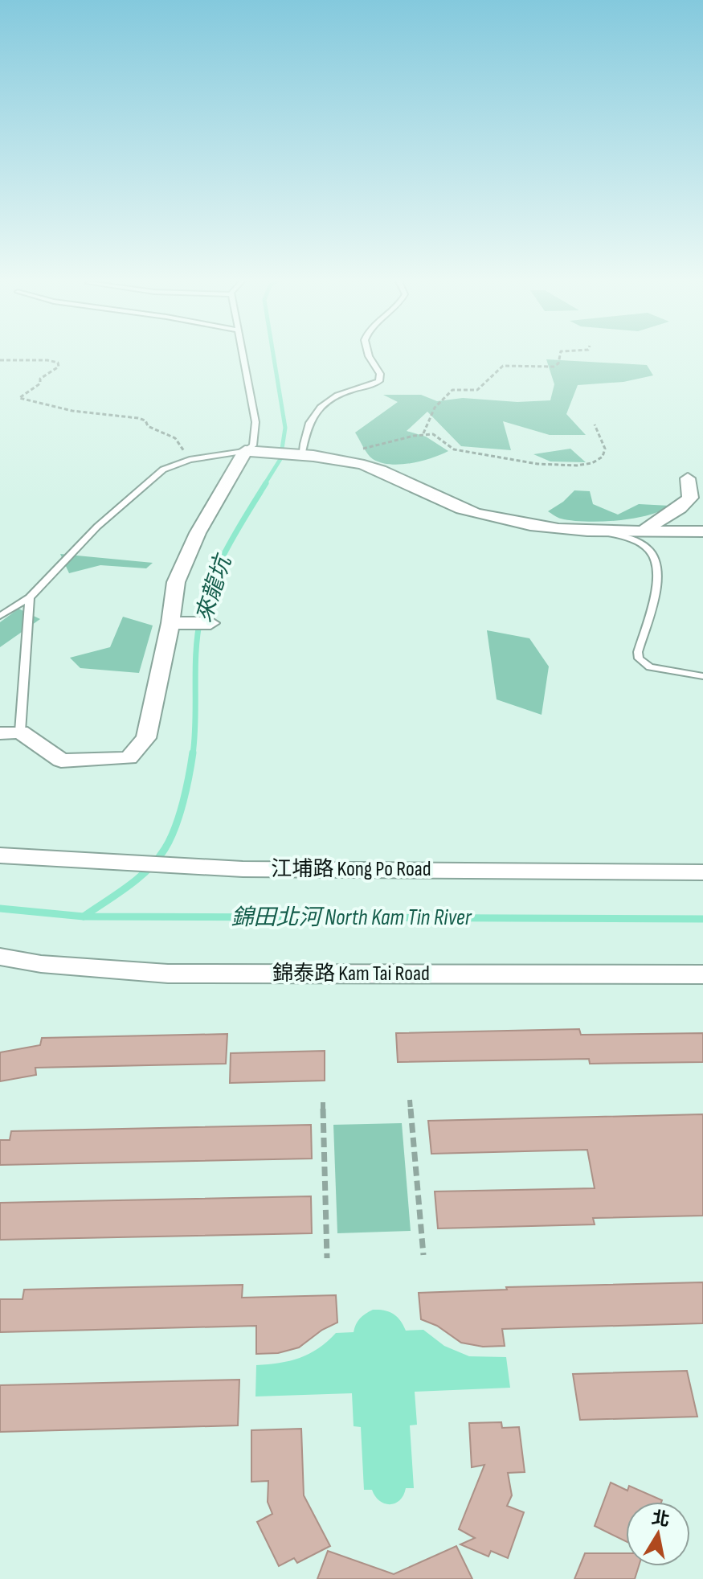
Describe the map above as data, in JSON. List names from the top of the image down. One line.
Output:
{"streets":{"street":["江埔路 Kong Po Road","錦泰路 Kam Tai Road"]},"water":["來龍坑","錦田北河 North Kam Tin River"],"north":"top"}
